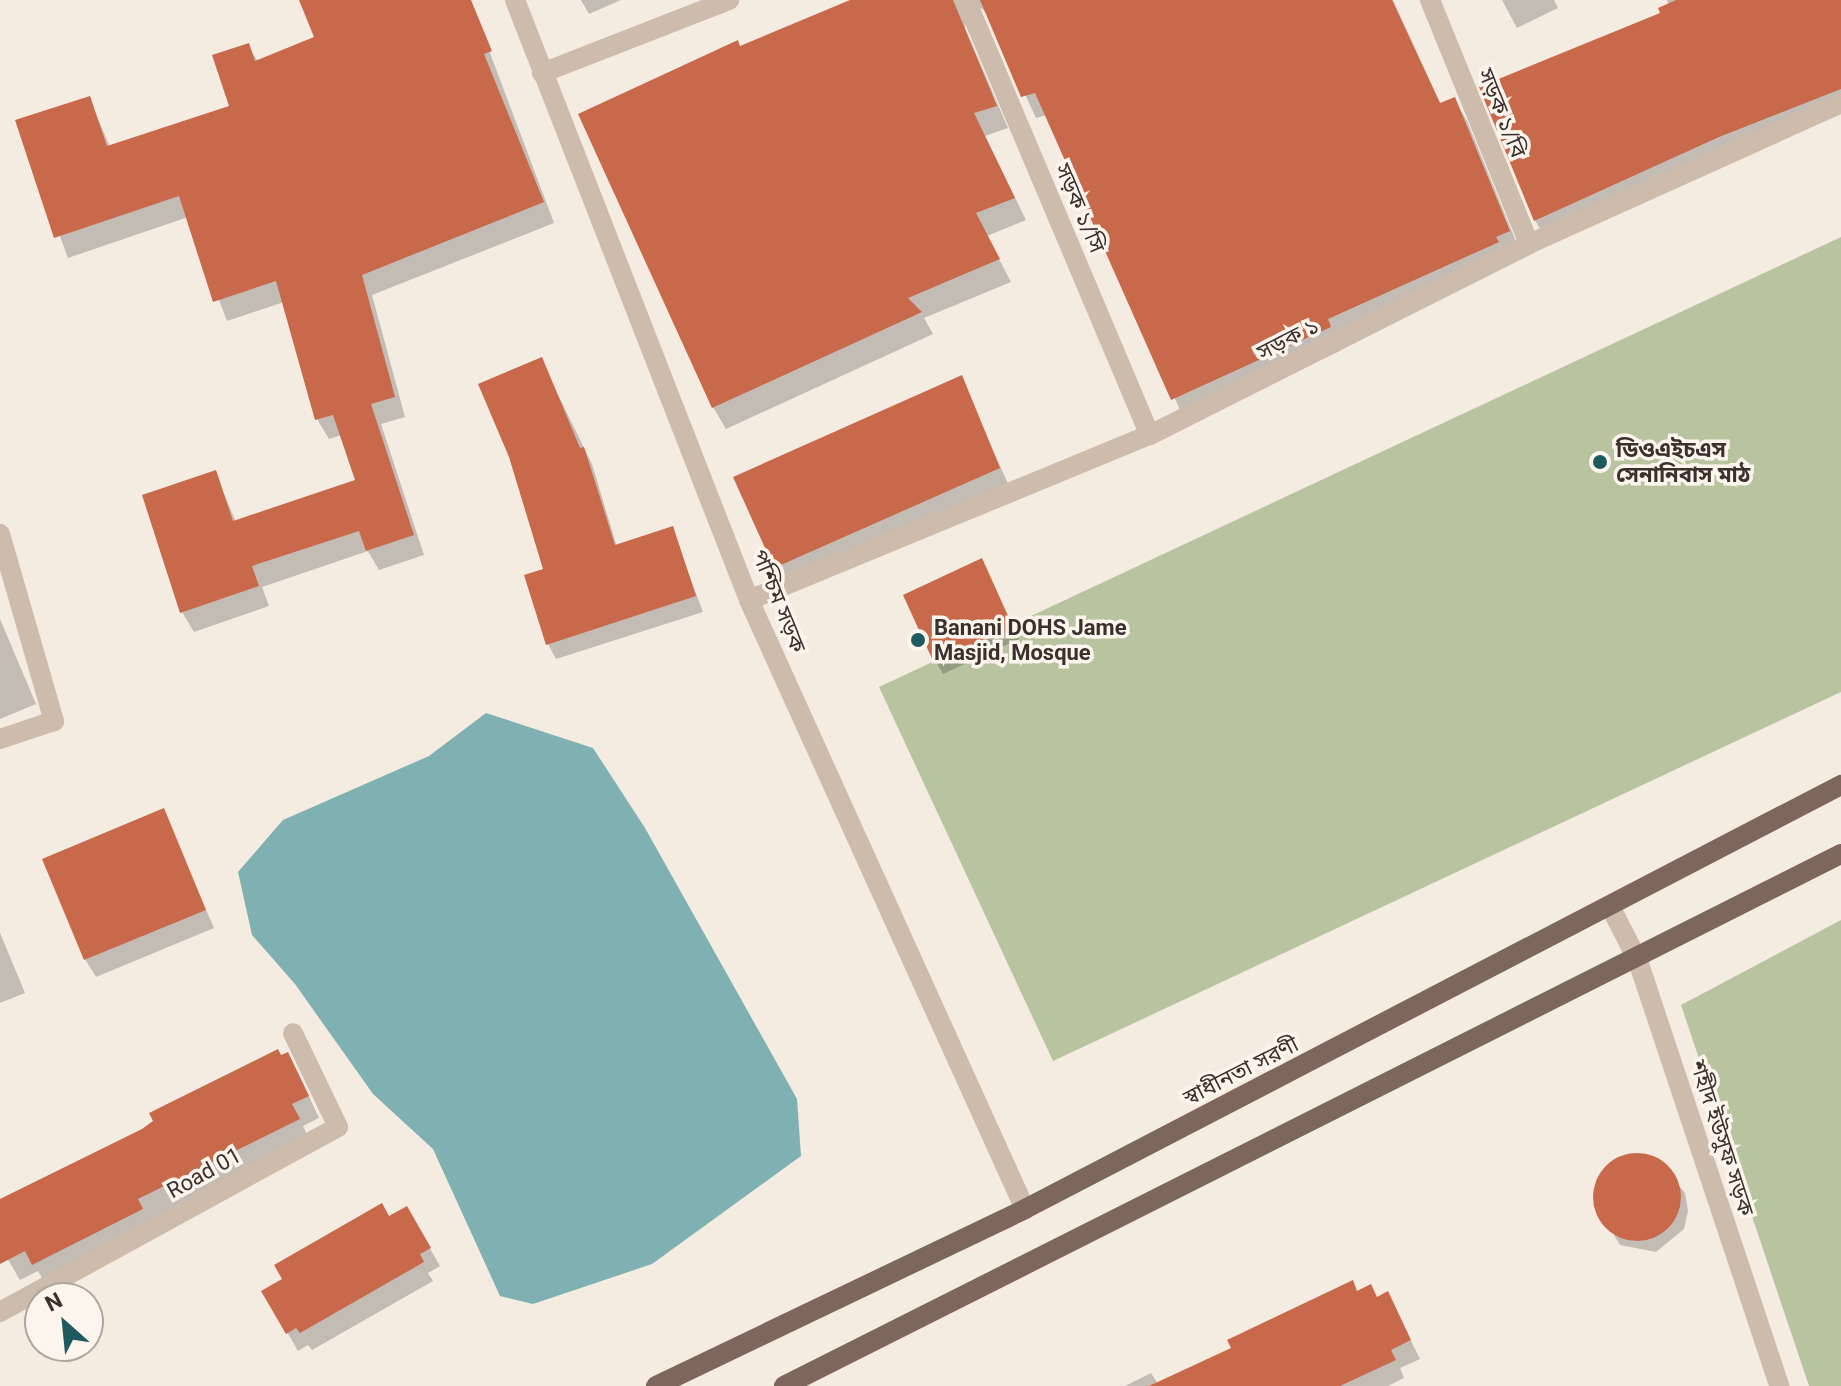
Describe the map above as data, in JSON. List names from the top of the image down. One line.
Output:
{"streets":{"main road":["স্বাধীনতা সরণী"],"street":["সড়ক ১/বি","সড়ক ১/সি","সড়ক ১","পশ্চিম সড়ক","শহীদ ইউসুফ সড়ক","Road 01"]},"crossings":[["সড়ক ১/বি","সড়ক ১"],["সড়ক ১/সি","সড়ক ১"],["সড়ক ১","পশ্চিম সড়ক"],["পশ্চিম সড়ক","স্বাধীনতা সরণী"],["স্বাধীনতা সরণী","শহীদ ইউসুফ সড়ক"]],"places":["ডিওএইচএস সেনানিবাস মাঠ","Banani DOHS Jame Masjid, Mosque"],"north":"top left"}
